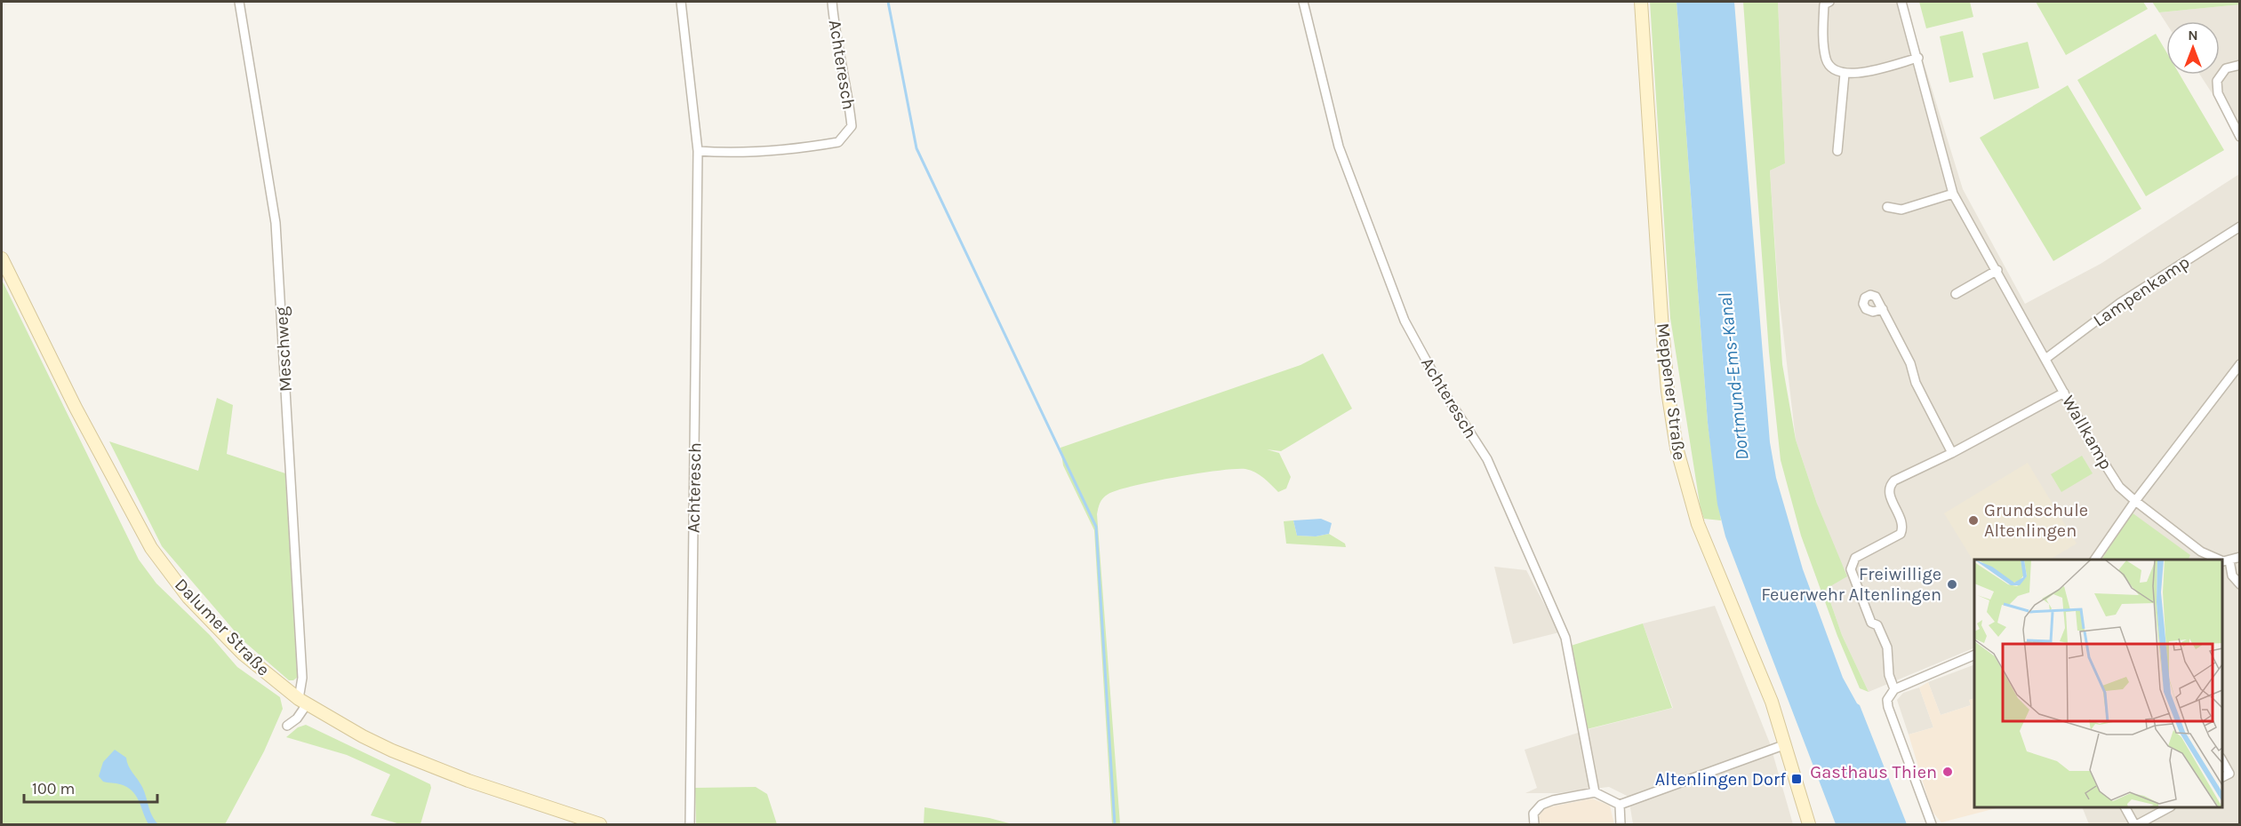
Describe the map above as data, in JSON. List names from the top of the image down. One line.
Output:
{"streets":{"main road":["Meppener Straße","Dalumer Straße"],"street":["Achteresch","Lampenkamp","Meschweg","Wallkamp"]},"crossings":[["Lampenkamp","Wallkamp"],["Meschweg","Dalumer Straße"]],"water":["Dortmund-Ems-Kanal"],"places":{"other":["Grundschule Altenlingen","Freiwillige Feuerwehr Altenlingen","Gasthaus Thien"],"transit":["Altenlingen Dorf"]},"scale_bar":"100 m","north":"top"}
